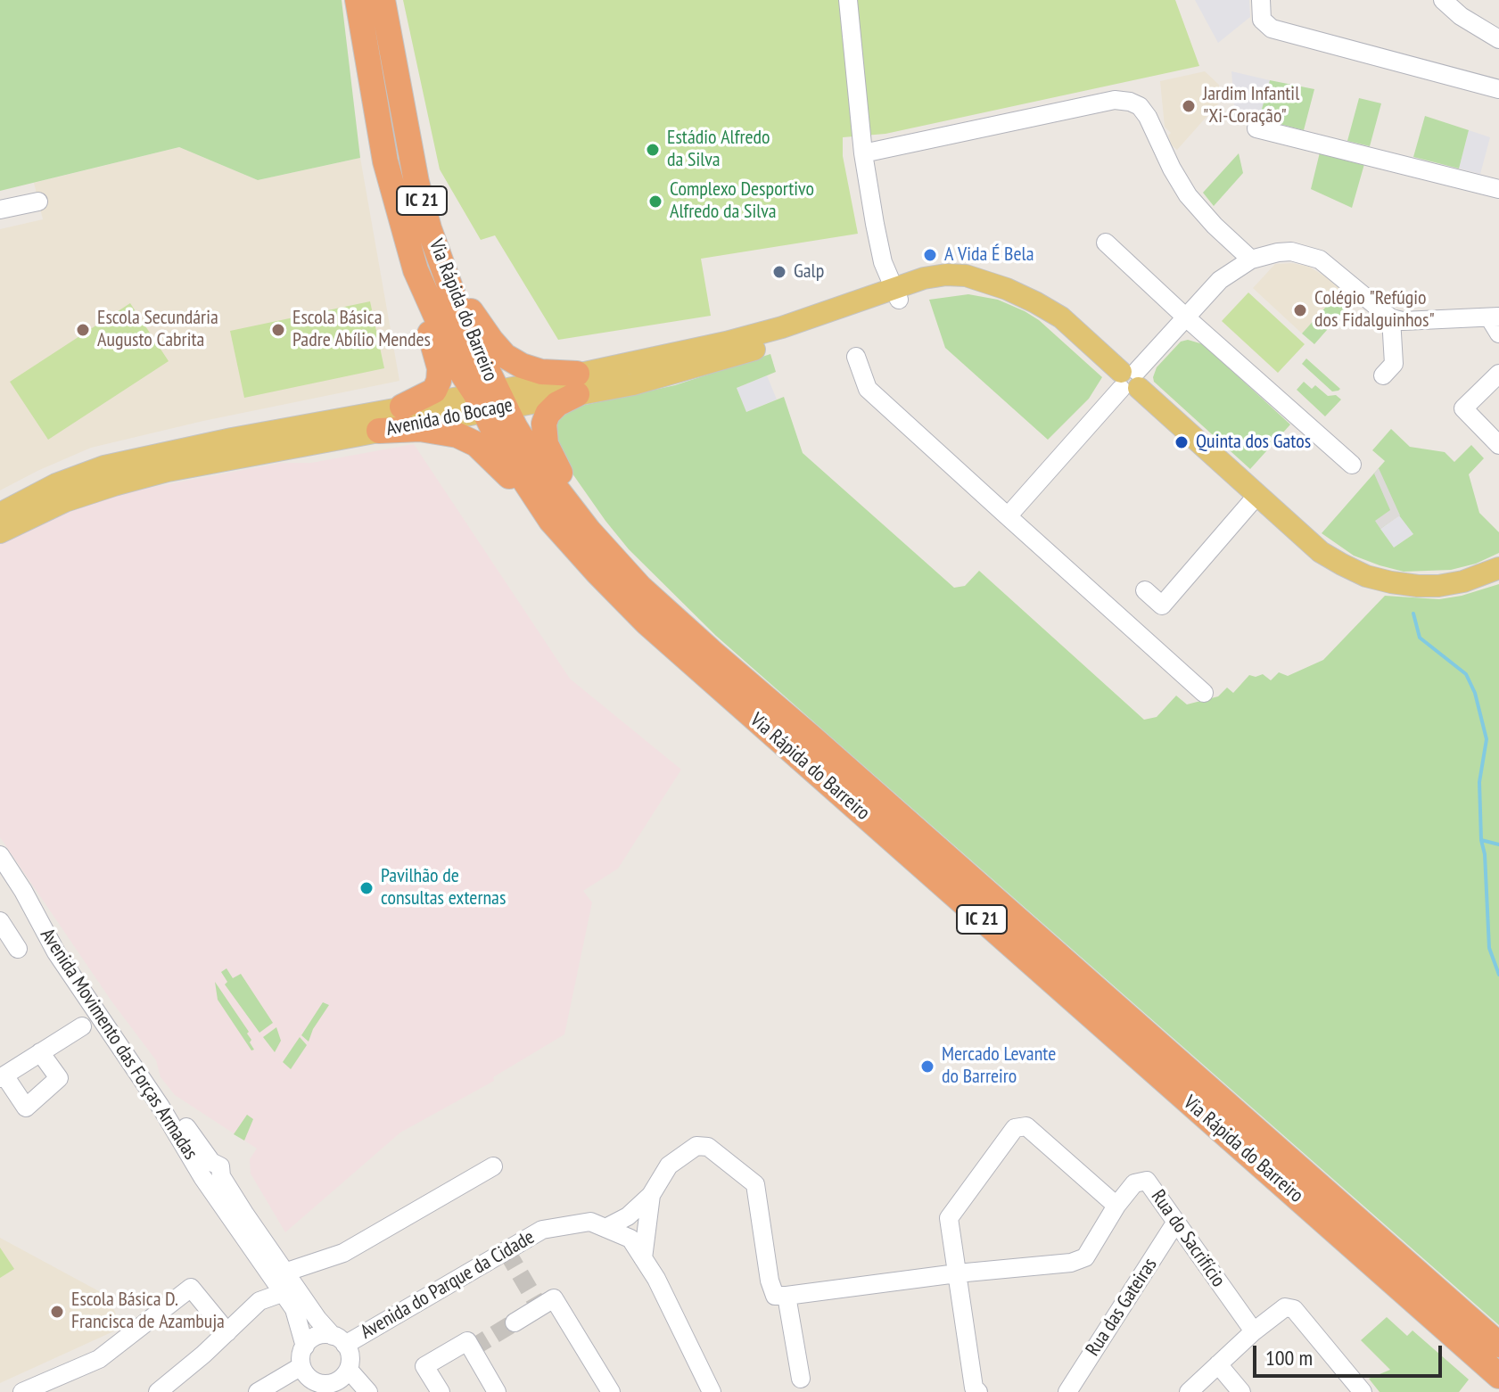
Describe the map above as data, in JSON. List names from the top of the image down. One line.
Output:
{"streets":{"highway":["IC 21","Via Rápida do Barreiro"],"main road":["Avenida do Bocage"],"street":["Avenida Movimento das Forças Armadas","Rua do Sacrifício","Avenida do Parque da Cidade","Rua das Gateiras"]},"crossings":[["Via Rápida do Barreiro","Avenida do Bocage"],["Avenida Movimento das Forças Armadas","Avenida do Parque da Cidade"],["Rua do Sacrifício","Rua das Gateiras"]],"places":["Jardim Infantil \"Xi-Coração\"","Estádio Alfredo da Silva","Complexo Desportivo Alfredo da Silva","A Vida É Bela","Galp","Colégio \"Refúgio dos Fidalguinhos\"","Escola Secundária Augusto Cabrita","Escola Básica Padre Abílio Mendes","Quinta dos Gatos","Pavilhão de consultas externas","Mercado Levante do Barreiro","Escola Básica D. Francisca de Azambuja"],"scale_bar":"100 m"}
